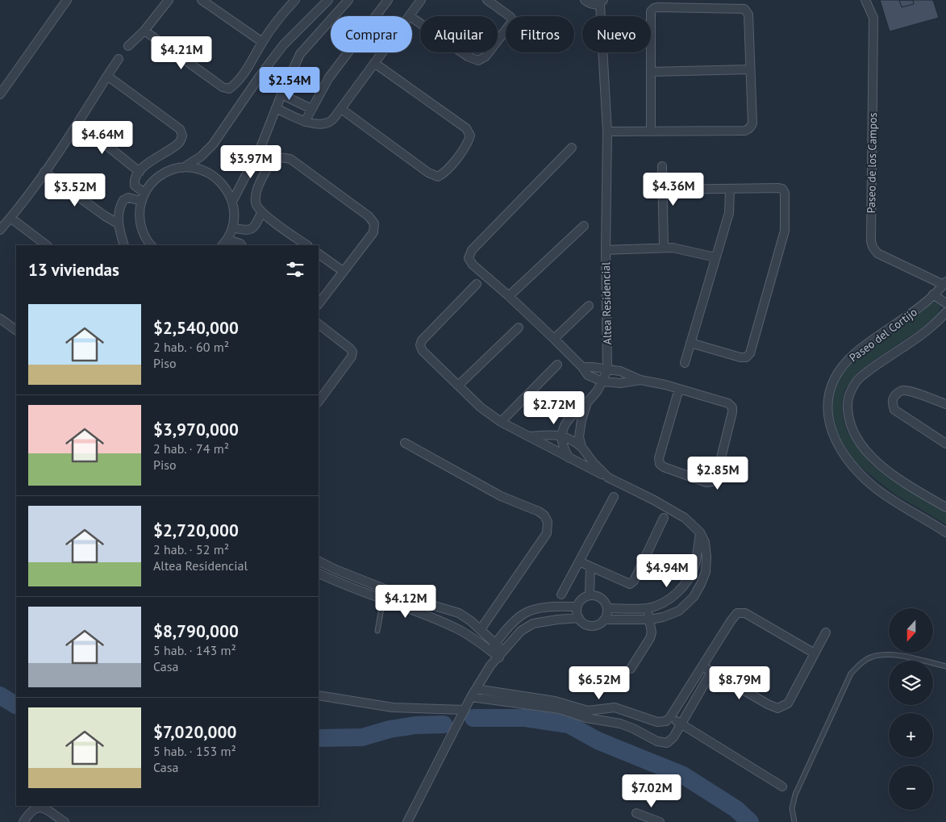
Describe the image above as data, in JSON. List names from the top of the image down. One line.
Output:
{"streets":{"street":["Paseo de los Campos","Altea Residencial","Paseo del Cortijo"]},"crossings":[["Paseo de los Campos","Paseo del Cortijo"]],"north":"bottom","page":{"chip":["Comprar","Alquilar","Filtros","Nuevo"],"price":["$4.21M","$2.54M","$4.64M","$3.97M","$4.36M","$3.52M","$2.72M","$2.85M","$4.94M","$4.12M","$6.52M","$8.79M","$7.02M"],"heading":"13 viviendas","list":[{"name":"$2,540,000","note":"2 hab. · 60 m² · Piso"},{"name":"$3,970,000","note":"2 hab. · 74 m² · Piso"},{"name":"$2,720,000","note":"2 hab. · 52 m² · Altea Residencial"},{"name":"$8,790,000","note":"5 hab. · 143 m² · Casa"},{"name":"$7,020,000","note":"5 hab. · 153 m² · Casa"}],"map_buttons":["+","−"]}}
